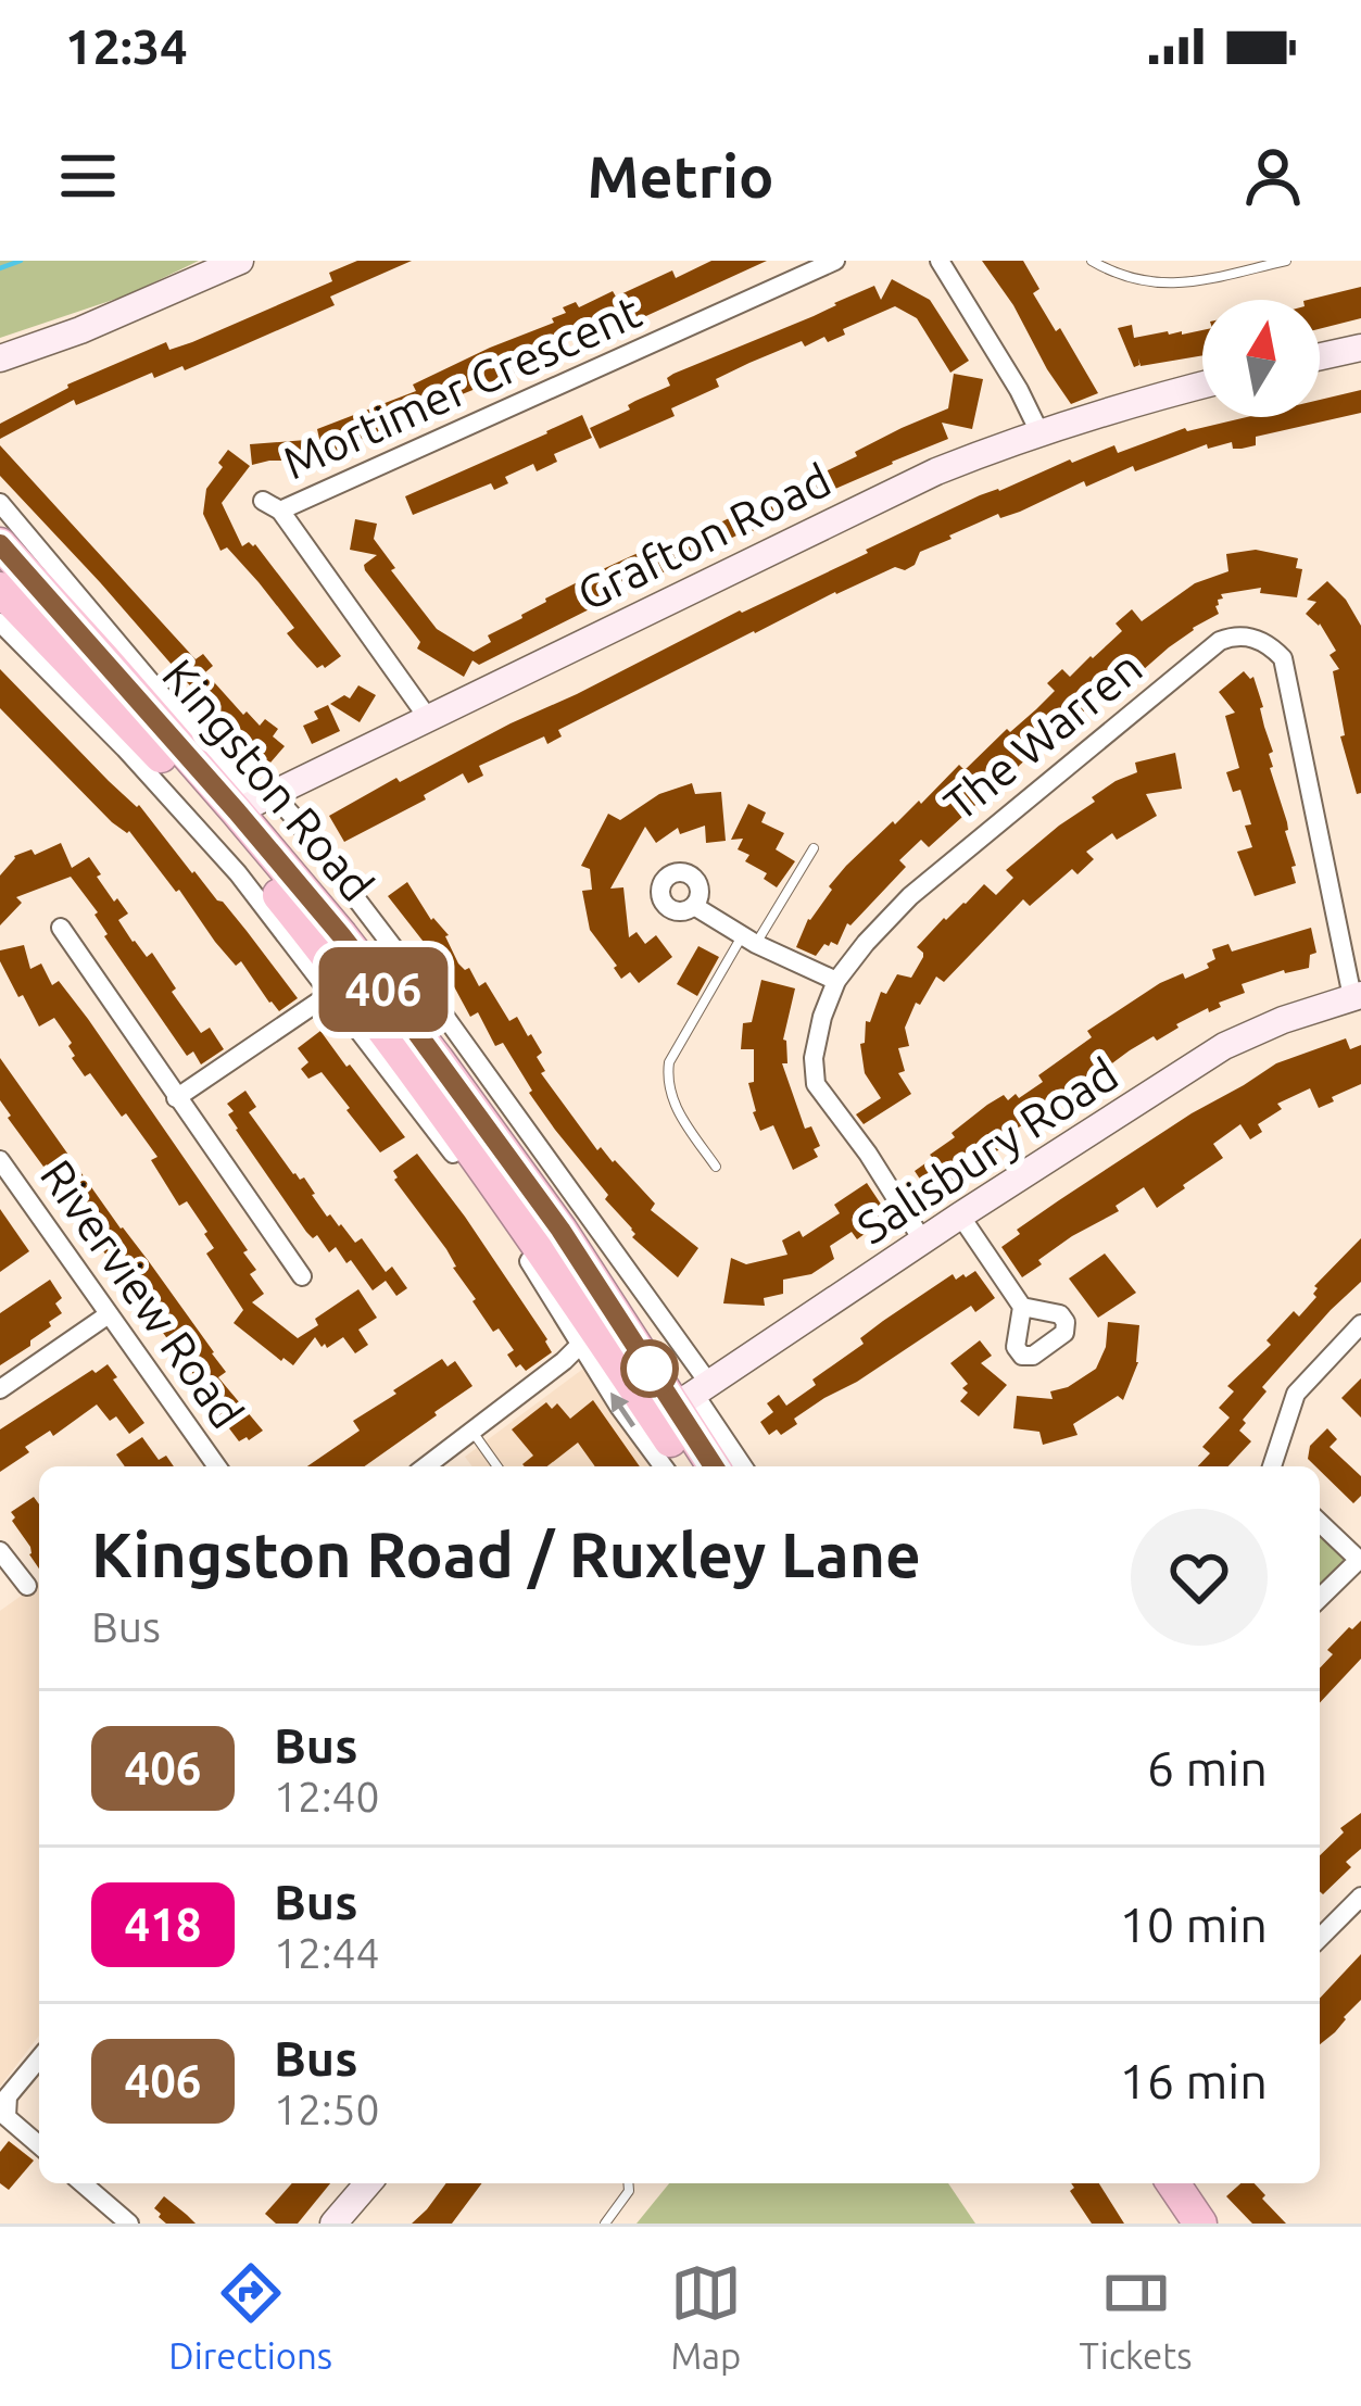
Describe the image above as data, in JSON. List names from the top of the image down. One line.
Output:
{"streets":{"highway":["Kingston Road"],"street":["Mortimer Crescent","Grafton Road","The Warren","Salisbury Road","Riverview Road"]},"crossings":[["Mortimer Crescent","Grafton Road"],["Grafton Road","Kingston Road"],["The Warren","Salisbury Road"],["Kingston Road","Salisbury Road"]],"lines":["bus line 406"],"north":"top","page":{"status":"12:34","header":"Metrio","on_map":"406","heading":["Kingston Road / Ruxley Lane","Bus"],"list":[{"mark":"406","name":"Bus","note":"12:40","value":"6 min"},{"mark":"418","name":"Bus","note":"12:44","value":"10 min"},{"mark":"406","name":"Bus","note":"12:50","value":"16 min"}],"tabs":["Directions","Map","Tickets"]}}
